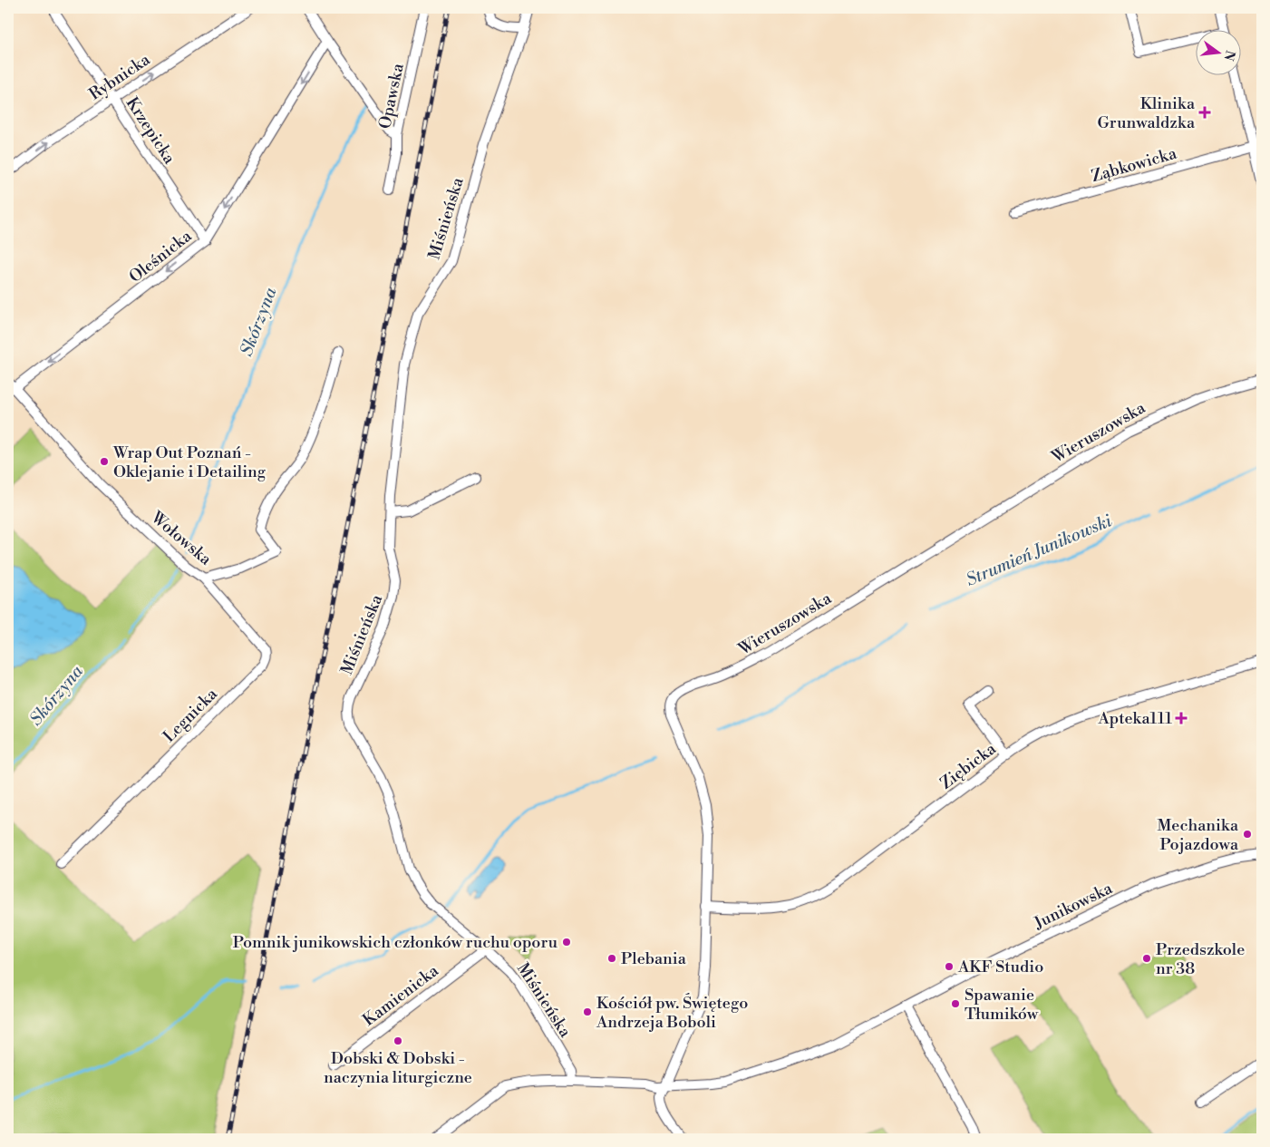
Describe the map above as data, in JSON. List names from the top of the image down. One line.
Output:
{"streets":{"street":["Rybnicka","Opawska","Krzepicka","Ząbkowicka","Miśnieńska","Oleśnicka","Wieruszowska","Wołowska","Legnicka","Ziębicka","Junikowska","Kamienicka"]},"crossings":[["Rybnicka","Krzepicka"],["Krzepicka","Oleśnicka"],["Miśnieńska","Kamienicka"],["Oleśnicka","Wołowska"],["Wieruszowska","Ziębicka"],["Wieruszowska","Junikowska"],["Wołowska","Legnicka"]],"one_way":["Rybnicka","Oleśnicka"],"water":["Skórzyna","Strumień Junikowski"],"places":{"health":["Klinika Grunwaldzka","Apteka111"],"other":["Wrap Out Poznań - Oklejanie i Detailing","Mechanika Pojazdowa","Pomnik junikowskich członków ruchu oporu","Plebania","Przedszkole nr 38","AKF Studio","Spawanie Tłumików","Kościół pw. Świętego Andrzeja Boboli","Dobski & Dobski - naczynia liturgiczne"]},"north":"right"}
